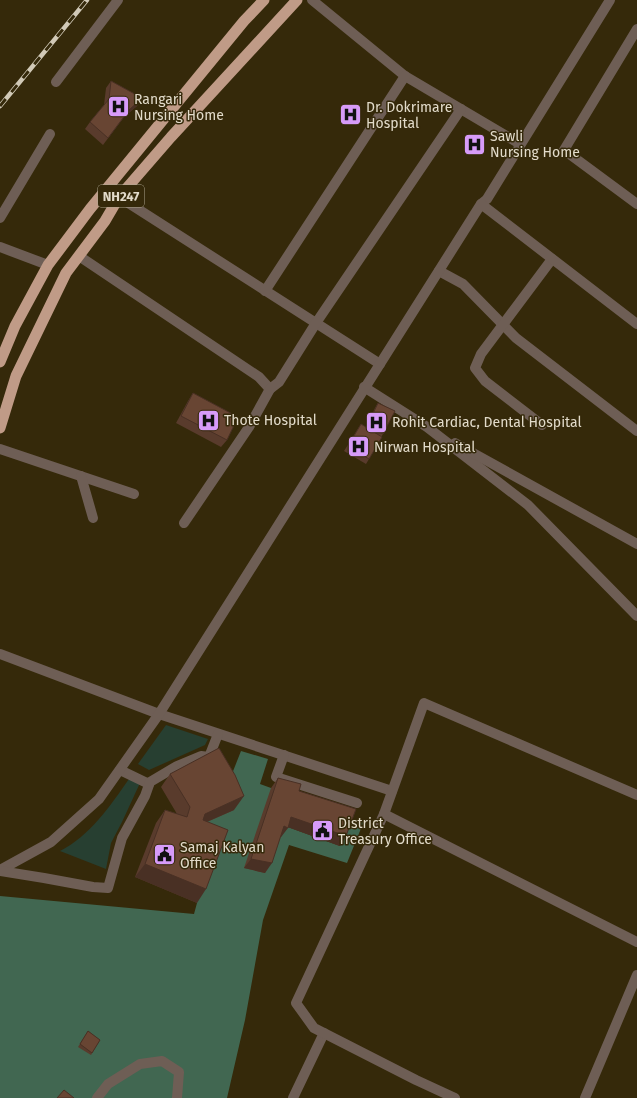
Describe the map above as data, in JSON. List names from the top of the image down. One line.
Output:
{"streets":{"highway":["NH247"]},"places":{"hospital":["Rangari Nursing Home","Dr. Dokrimare Hospital","Sawli Nursing Home","Thote Hospital","Rohit Cardiac, Dental Hospital","Nirwan Hospital"],"public building":["District Treasury Office","Samaj Kalyan Office"]}}
